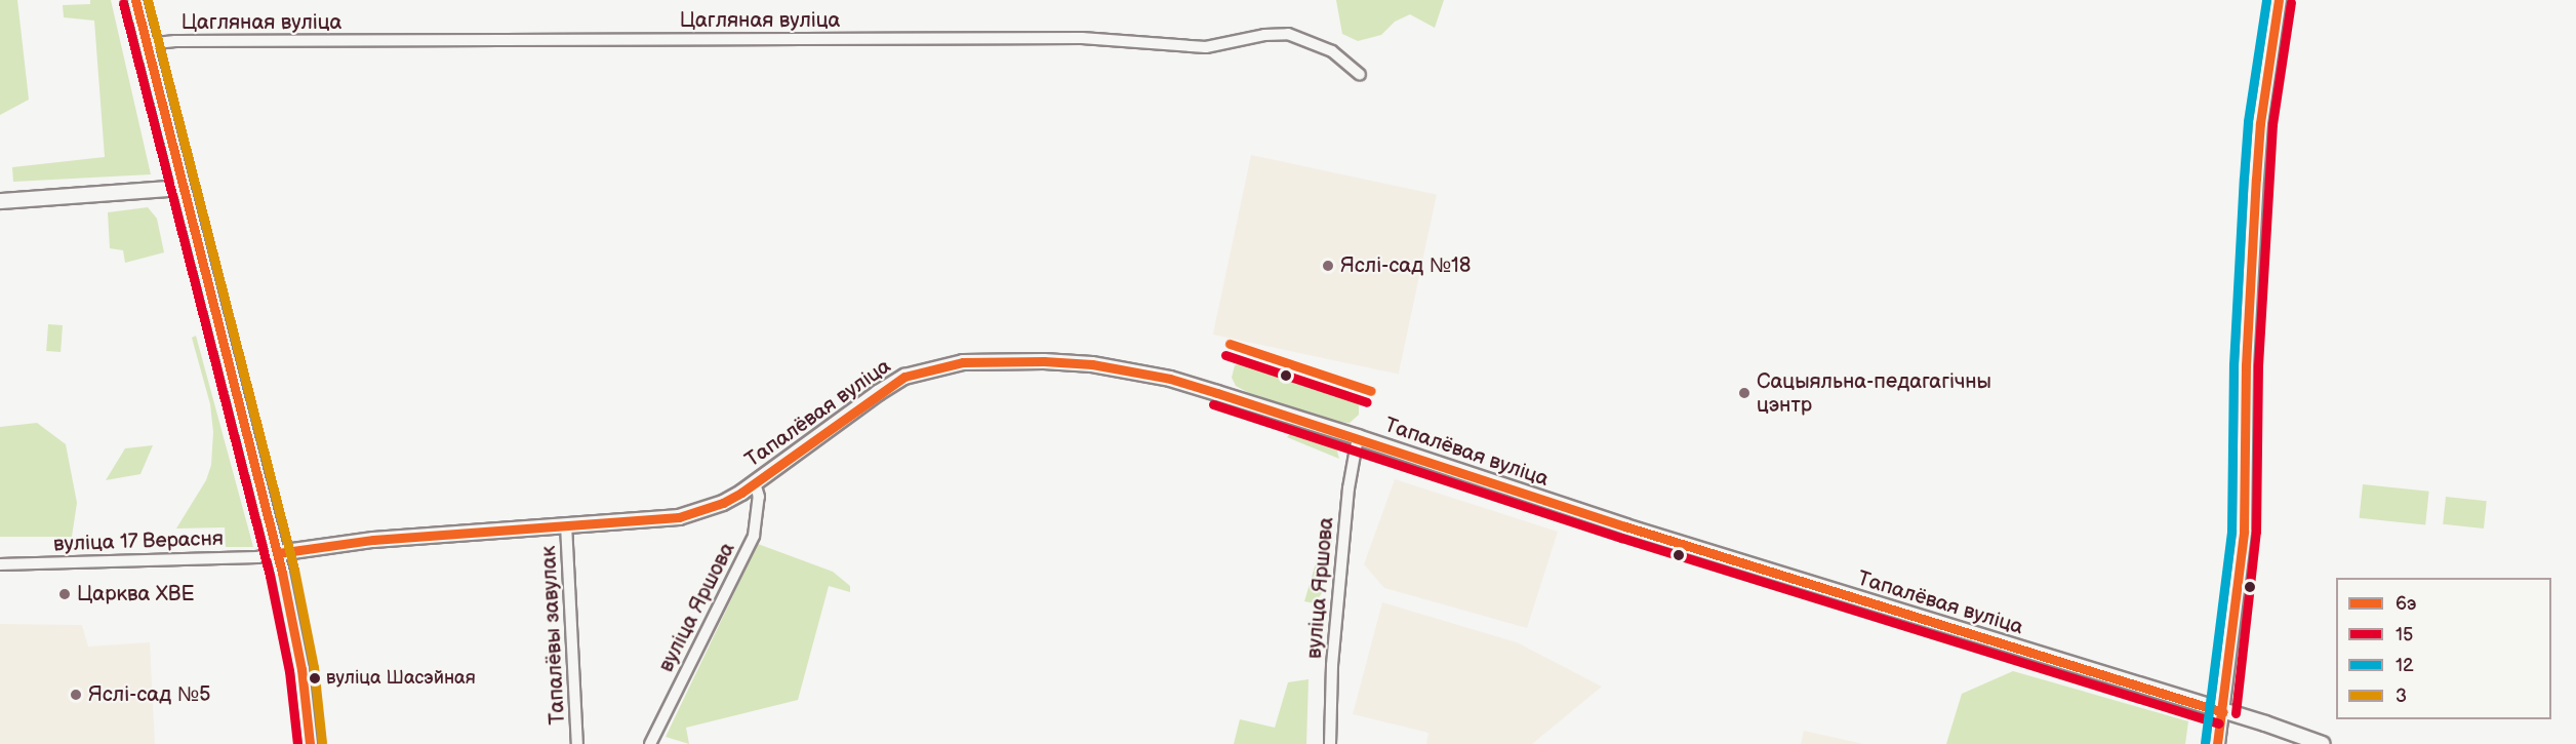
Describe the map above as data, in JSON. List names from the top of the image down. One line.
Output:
{"streets":{"main road":["Тапалёвая вуліца"],"street":["Цагляная вуліца","вуліца 17 Верасня","вуліца Яршова","Тапалёвы завулак"]},"crossings":[["Тапалёвая вуліца","вуліца 17 Верасня"],["Тапалёвая вуліца","вуліца Яршова"],["Тапалёвая вуліца","Тапалёвы завулак"]],"places":["Яслі-сад №18","Сацыяльна-педагагічны цэнтр","Царква ХВЕ","вуліца Шасэйная","Яслі-сад №5"],"lines":["transit line 6э","transit line 12","transit line 3","transit line 15"],"legend":["6э","15","12","3"]}
